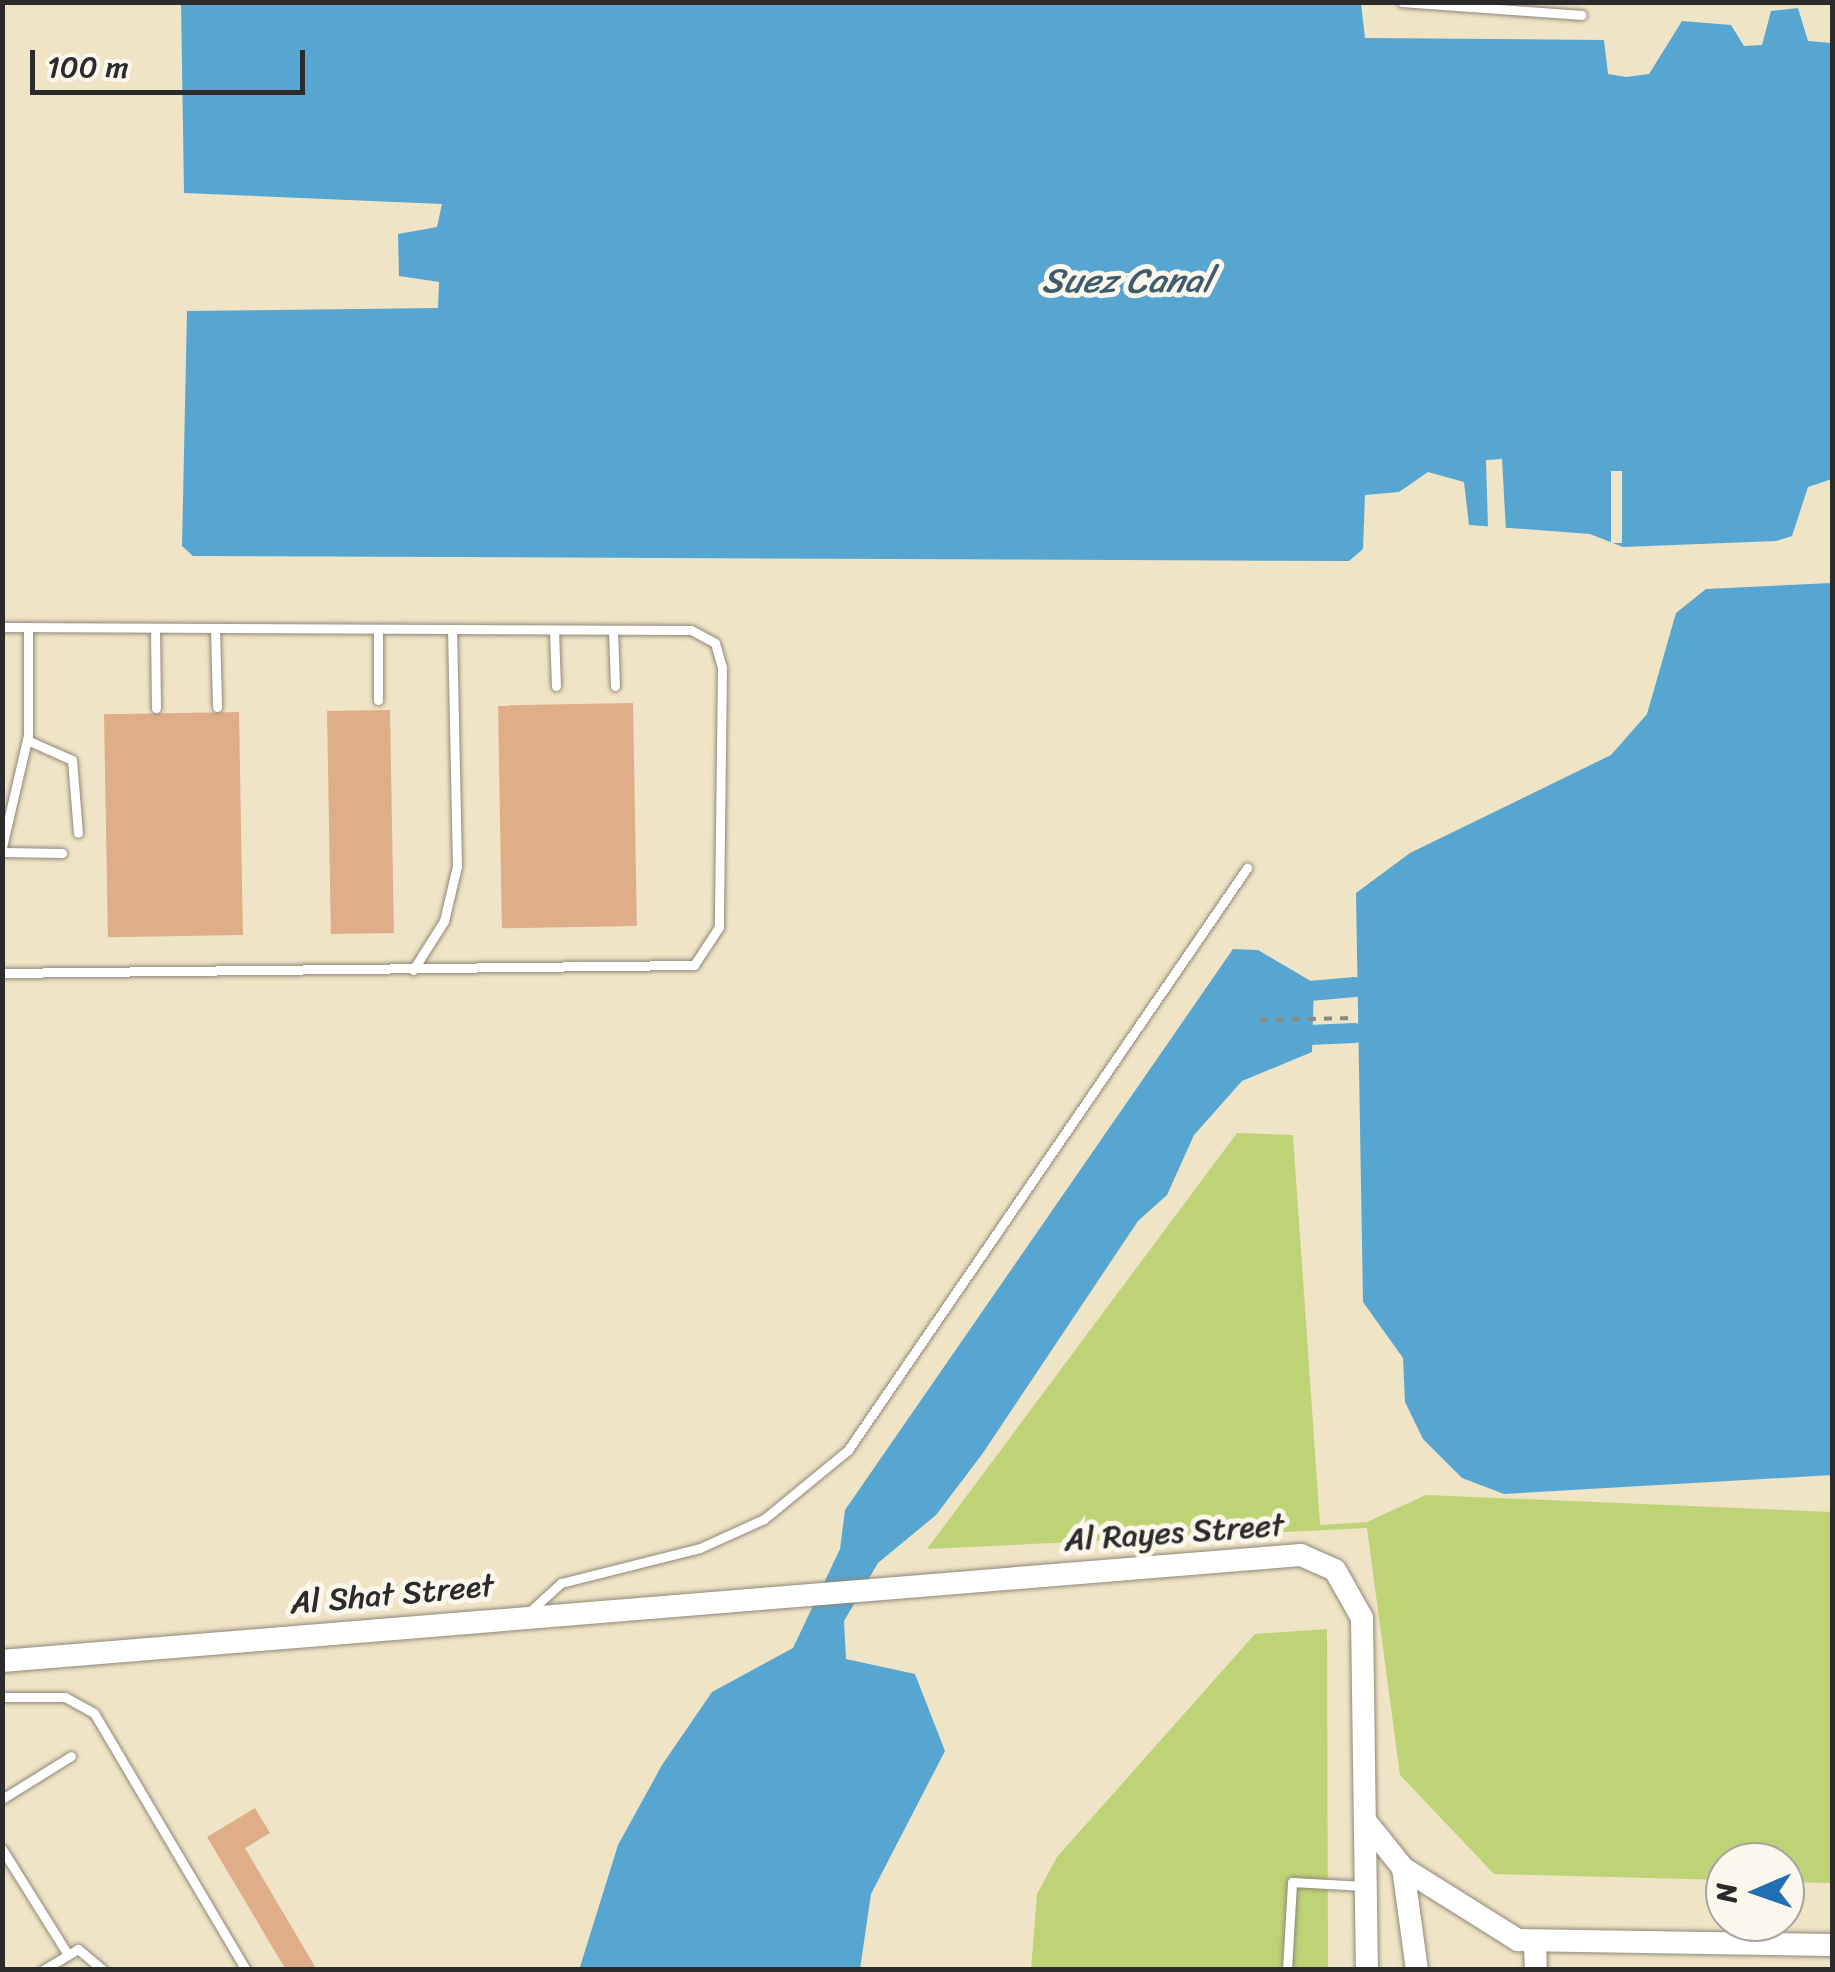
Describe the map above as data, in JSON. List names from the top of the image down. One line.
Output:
{"streets":{"street":["Al Rayes Street","Al Shat Street"]},"crossings":[["Al Rayes Street","Al Shat Street"]],"water":["Suez Canal"],"scale_bar":"100 m","north":"left"}
